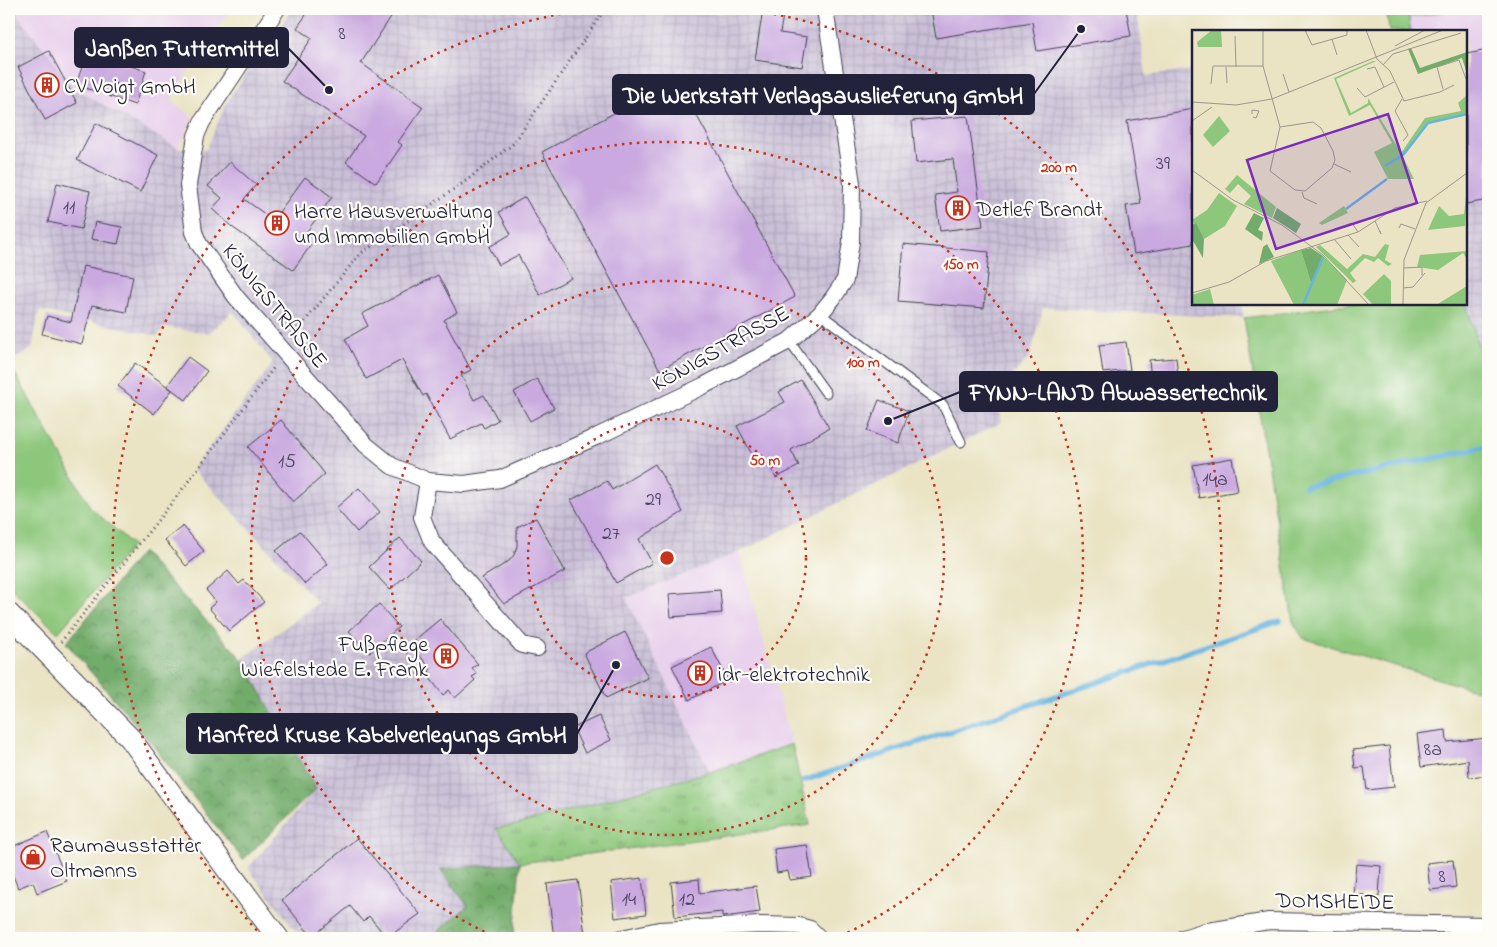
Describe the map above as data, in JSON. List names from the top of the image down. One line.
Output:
{"streets":{"street":["KÖNIGSTRASSE","DOMSHEIDE"]},"places":{"other":["Die Werkstatt Verlagsauslieferung GmbH","Janßen Futtermittel","FYNN-LAND Abwassertechnik","Manfred Kruse Kabelverlegungs GmbH"],"building":["CV Voigt GmbH","Detlef Brandt","Harre Hausverwaltung und Immobilien GmbH","Fußpflege Wiefelstede E. Frank","idr-elektrotechnik"],"shop":["Raumausstatter Oltmanns"]},"house_numbers":["8","39","11","15","14a","29","27","8a","8","14","12"],"rings":["200 m","150 m","100 m","50 m"]}
